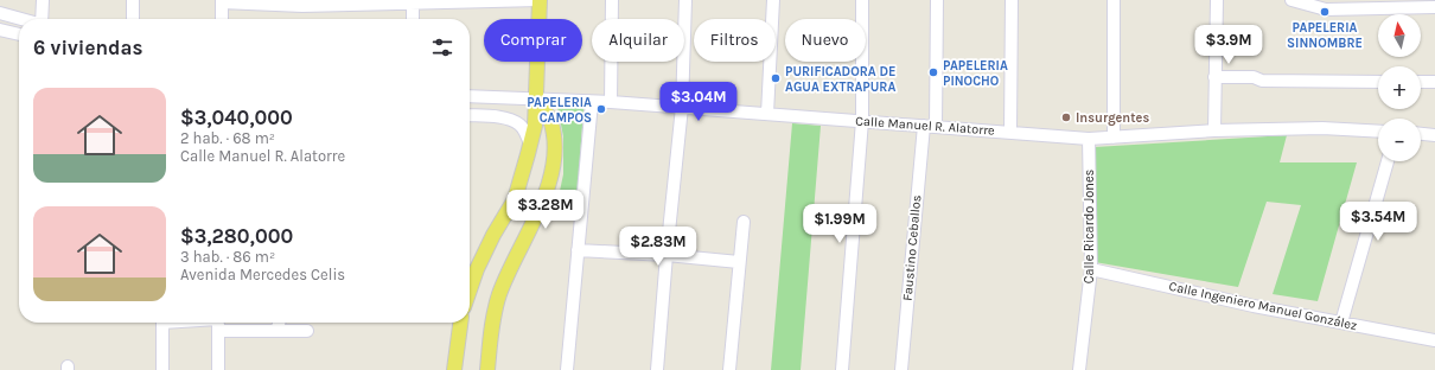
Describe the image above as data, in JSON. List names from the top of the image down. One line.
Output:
{"streets":{"street":["Calle Manuel R. Alatorre","Calle Ricardo Jones","Faustino Ceballos","Calle Ingeniero Manuel González"]},"crossings":[["Calle Manuel R. Alatorre","Calle Ricardo Jones"],["Calle Manuel R. Alatorre","Faustino Ceballos"],["Calle Ricardo Jones","Calle Ingeniero Manuel González"]],"places":["PAPELERIA SINNOMBRE","PAPELERIA PINOCHO","PURIFICADORA DE AGUA EXTRAPURA","PAPELERIA CAMPOS","Insurgentes"],"north":"top","page":{"map_buttons":["+","−"],"chip":["Comprar","Alquilar","Filtros","Nuevo"],"heading":"6 viviendas","price":["$3.9M","$3.04M","$3.28M","$3.54M","$1.99M","$2.83M"],"list":[{"name":"$3,040,000","note":"2 hab. · 68 m² · Calle Manuel R. Alatorre"},{"name":"$3,280,000","note":"3 hab. · 86 m² · Avenida Mercedes Celis"}]}}
